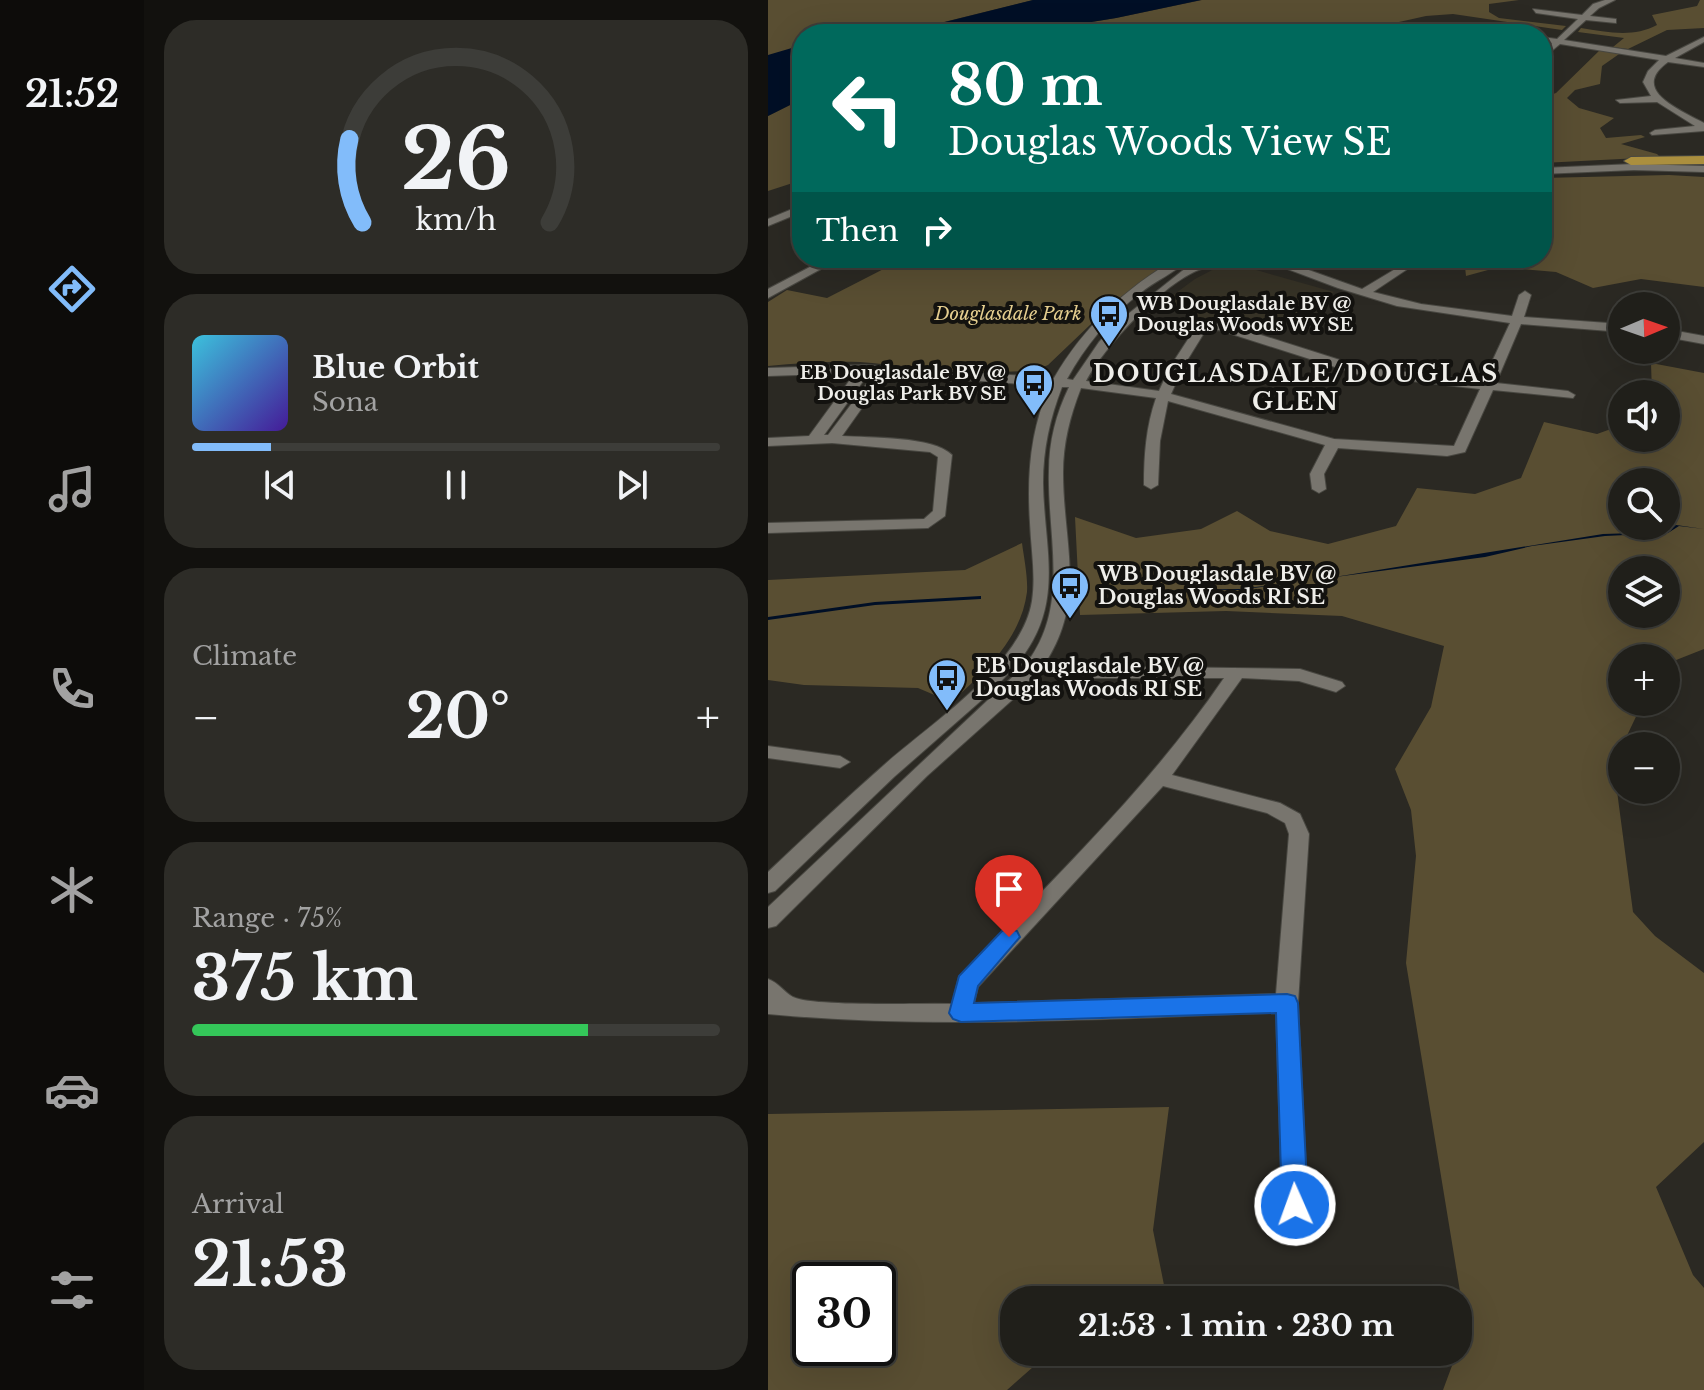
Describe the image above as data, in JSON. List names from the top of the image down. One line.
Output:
{"districts":["DOUGLASDALE/DOUGLAS GLEN"],"parks":["Douglasdale Park"],"places":{"bus stop":["WB Douglasdale BV @ Douglas Woods WY SE","EB Douglasdale BV @ Douglas Park BV SE","WB Douglasdale BV @ Douglas Woods RI SE","EB Douglasdale BV @ Douglas Woods RI SE"]},"north":"right","page":{"tabs":"21:52","turn":["80 m","Douglas Woods View SE"],"then":"Then","map_buttons":["+","−"],"song":["Blue Orbit","Sona"],"tile":["Climate",["Range · 75%","375 km"],["Arrival","21:53"]],"heat":["−","20°","+"],"limit":"30","trip":"21:53 · 1 min · 230 m","gauge":["26","km/h"]}}
